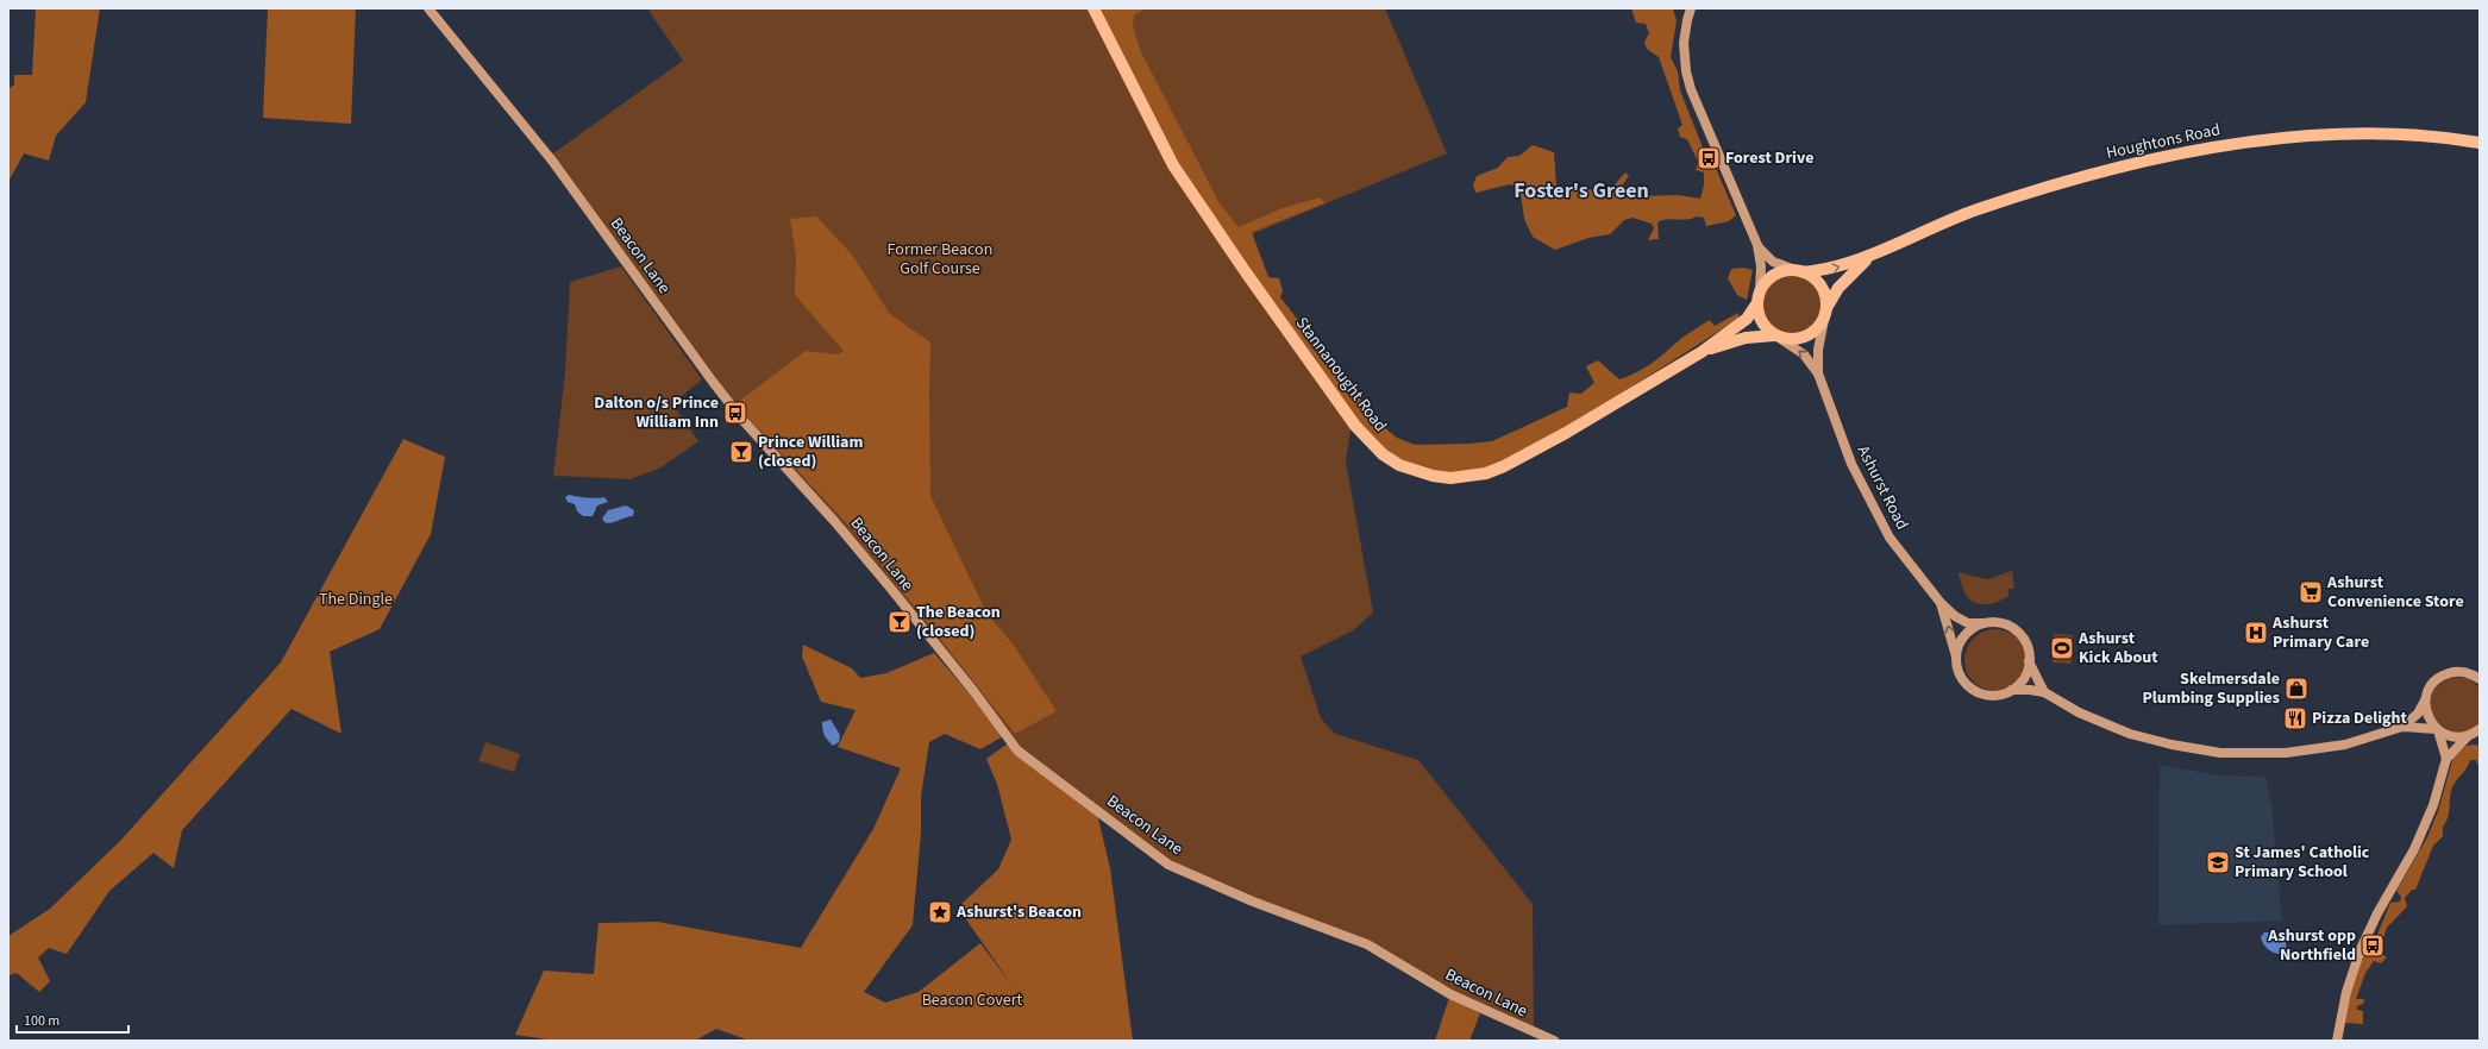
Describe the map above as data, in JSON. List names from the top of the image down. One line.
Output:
{"streets":{"main road":["Houghtons Road","Stannanought Road"],"street":["Beacon Lane","Ashurst Road"]},"crossings":[["Houghtons Road","Stannanought Road"],["Houghtons Road","Ashurst Road"],["Stannanought Road","Ashurst Road"]],"districts":["Foster's Green"],"parks":["Former Beacon Golf Course","The Dingle","Beacon Covert"],"places":{"bus stop":["Forest Drive","Dalton o/s Prince William Inn","Ashurst opp Northfield"],"bar":["Prince William (closed)","The Beacon (closed)"],"supermarket":["Ashurst Convenience Store"],"hospital":["Ashurst Primary Care"],"sports":["Ashurst Kick About"],"shop":["Skelmersdale Plumbing Supplies"],"restaurant":["Pizza Delight"],"school or university":["St James' Catholic Primary School"],"place":["Ashurst's Beacon"]},"scale_bar":"100 m"}
